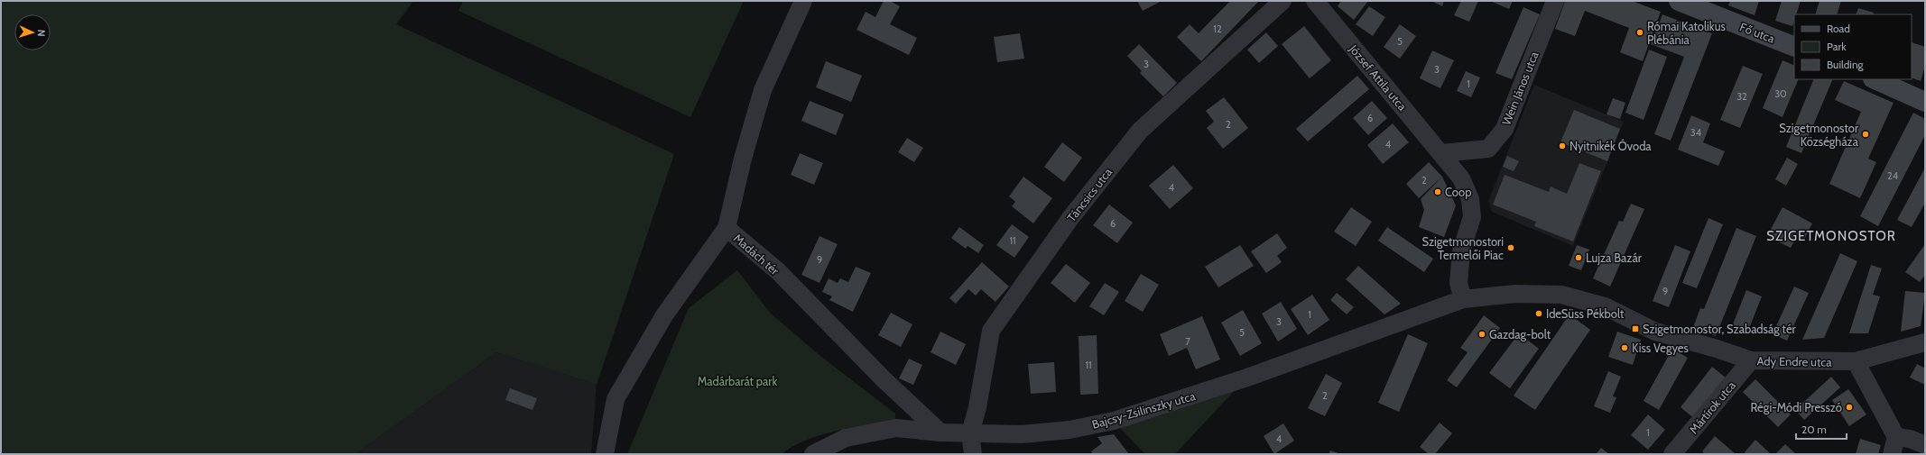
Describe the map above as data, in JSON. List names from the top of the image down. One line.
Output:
{"streets":{"main road":["Fő utca"],"street":["József Attila utca","Wein János utca","Táncsics utca","Madách tér","Ady Endre utca","Mártírok utca","Bajcsy-Zsilinszky utca"]},"crossings":[["József Attila utca","Wein János utca"],["József Attila utca","Ady Endre utca"],["József Attila utca","Bajcsy-Zsilinszky utca"],["Táncsics utca","Bajcsy-Zsilinszky utca"],["Madách tér","Bajcsy-Zsilinszky utca"],["Ady Endre utca","Mártírok utca"],["Ady Endre utca","Bajcsy-Zsilinszky utca"]],"districts":["SZIGETMONOSTOR"],"parks":["Madárbarát park"],"places":{"other":["Római Katolikus Plébánia","Szigetmonostor Községháza","Nyitnikék Óvoda","Coop","Szigetmonostori Termelői Piac","Lujza Bazár","IdeSüss Pékbolt","Gazdag-bolt","Kiss Vegyes","Régi-Módi Presszó"],"transit":["Szigetmonostor, Szabadság tér"]},"house_numbers":["12","5","3","3","1","30","32","6","2","34","4","24","2","4","6","11","9","9","1","3","5","7","11","2","1","4"],"legend":["Road","Park","Building"],"scale_bar":"20 m","north":"right"}
